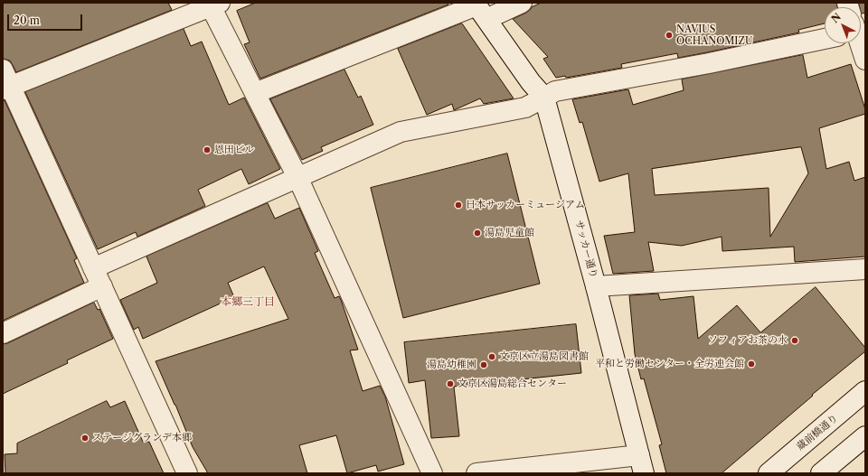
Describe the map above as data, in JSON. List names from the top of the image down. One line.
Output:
{"streets":{"street":["サッカー通り","蔵前橋通り"]},"districts":["本郷三丁目"],"places":["NAVIUS OCHANOMIZU","恩田ビル","日本サッカーミュージアム","湯島児童館","ソフィアお茶の水","文京区立湯島図書館","平和と労働センター・全労連会館","湯島幼稚園","文京区湯島総合センター","ステージグランデ本郷"],"scale_bar":"20 m","north":"top left"}
